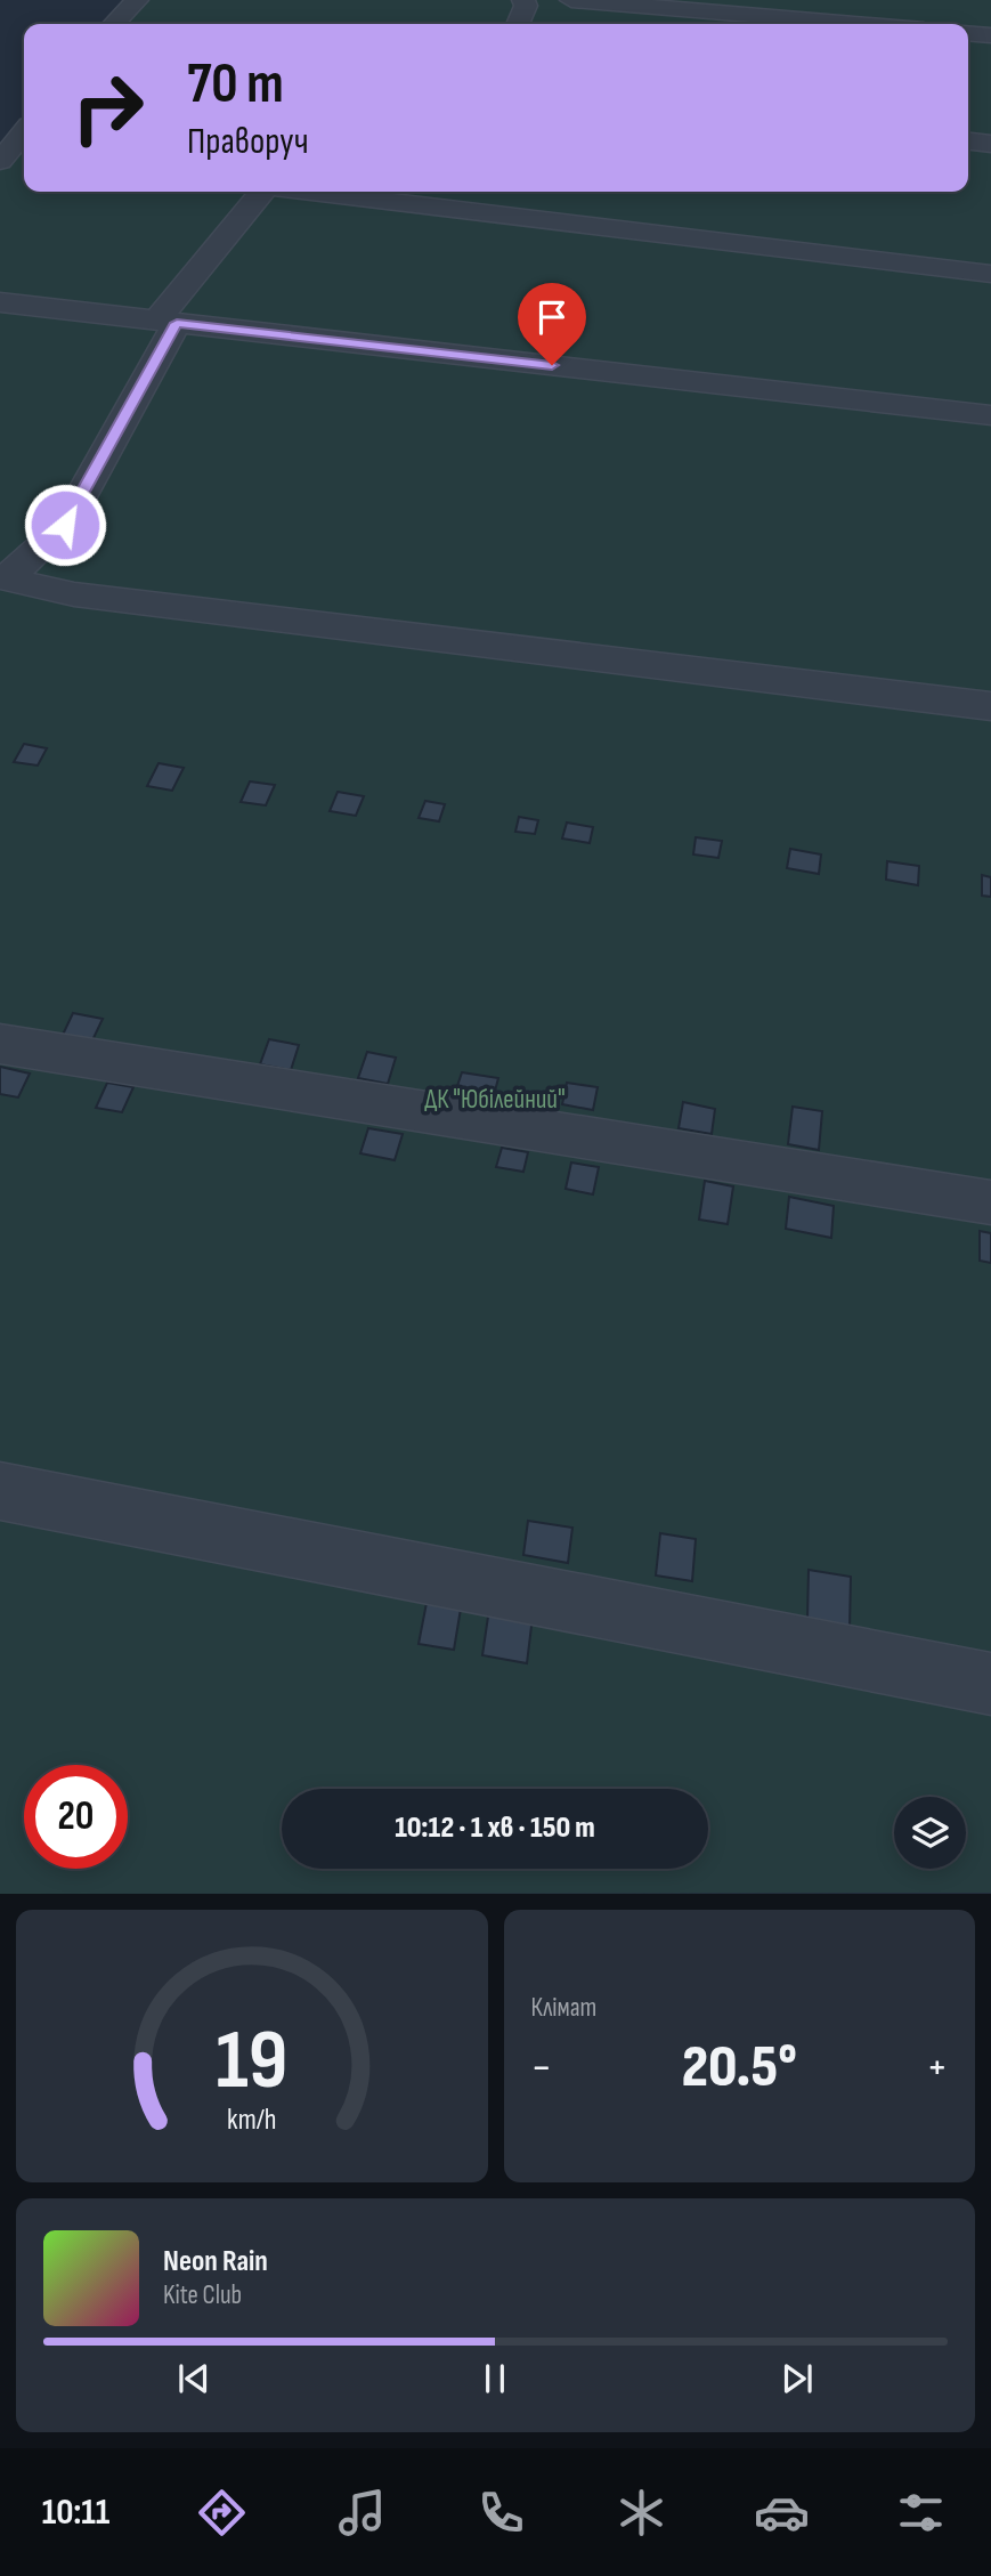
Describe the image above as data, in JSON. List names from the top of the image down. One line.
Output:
{"parks":["ДК \"Юбілейний\""],"page":{"turn":["70 m","Праворуч"],"limit":"20","trip":"10:12 · 1 хв · 150 m","tile":"Клімат","heat":["−","20.5°","+"],"song":["Neon Rain","Kite Club"],"tabs":"10:11","gauge":["19","km/h"]}}
